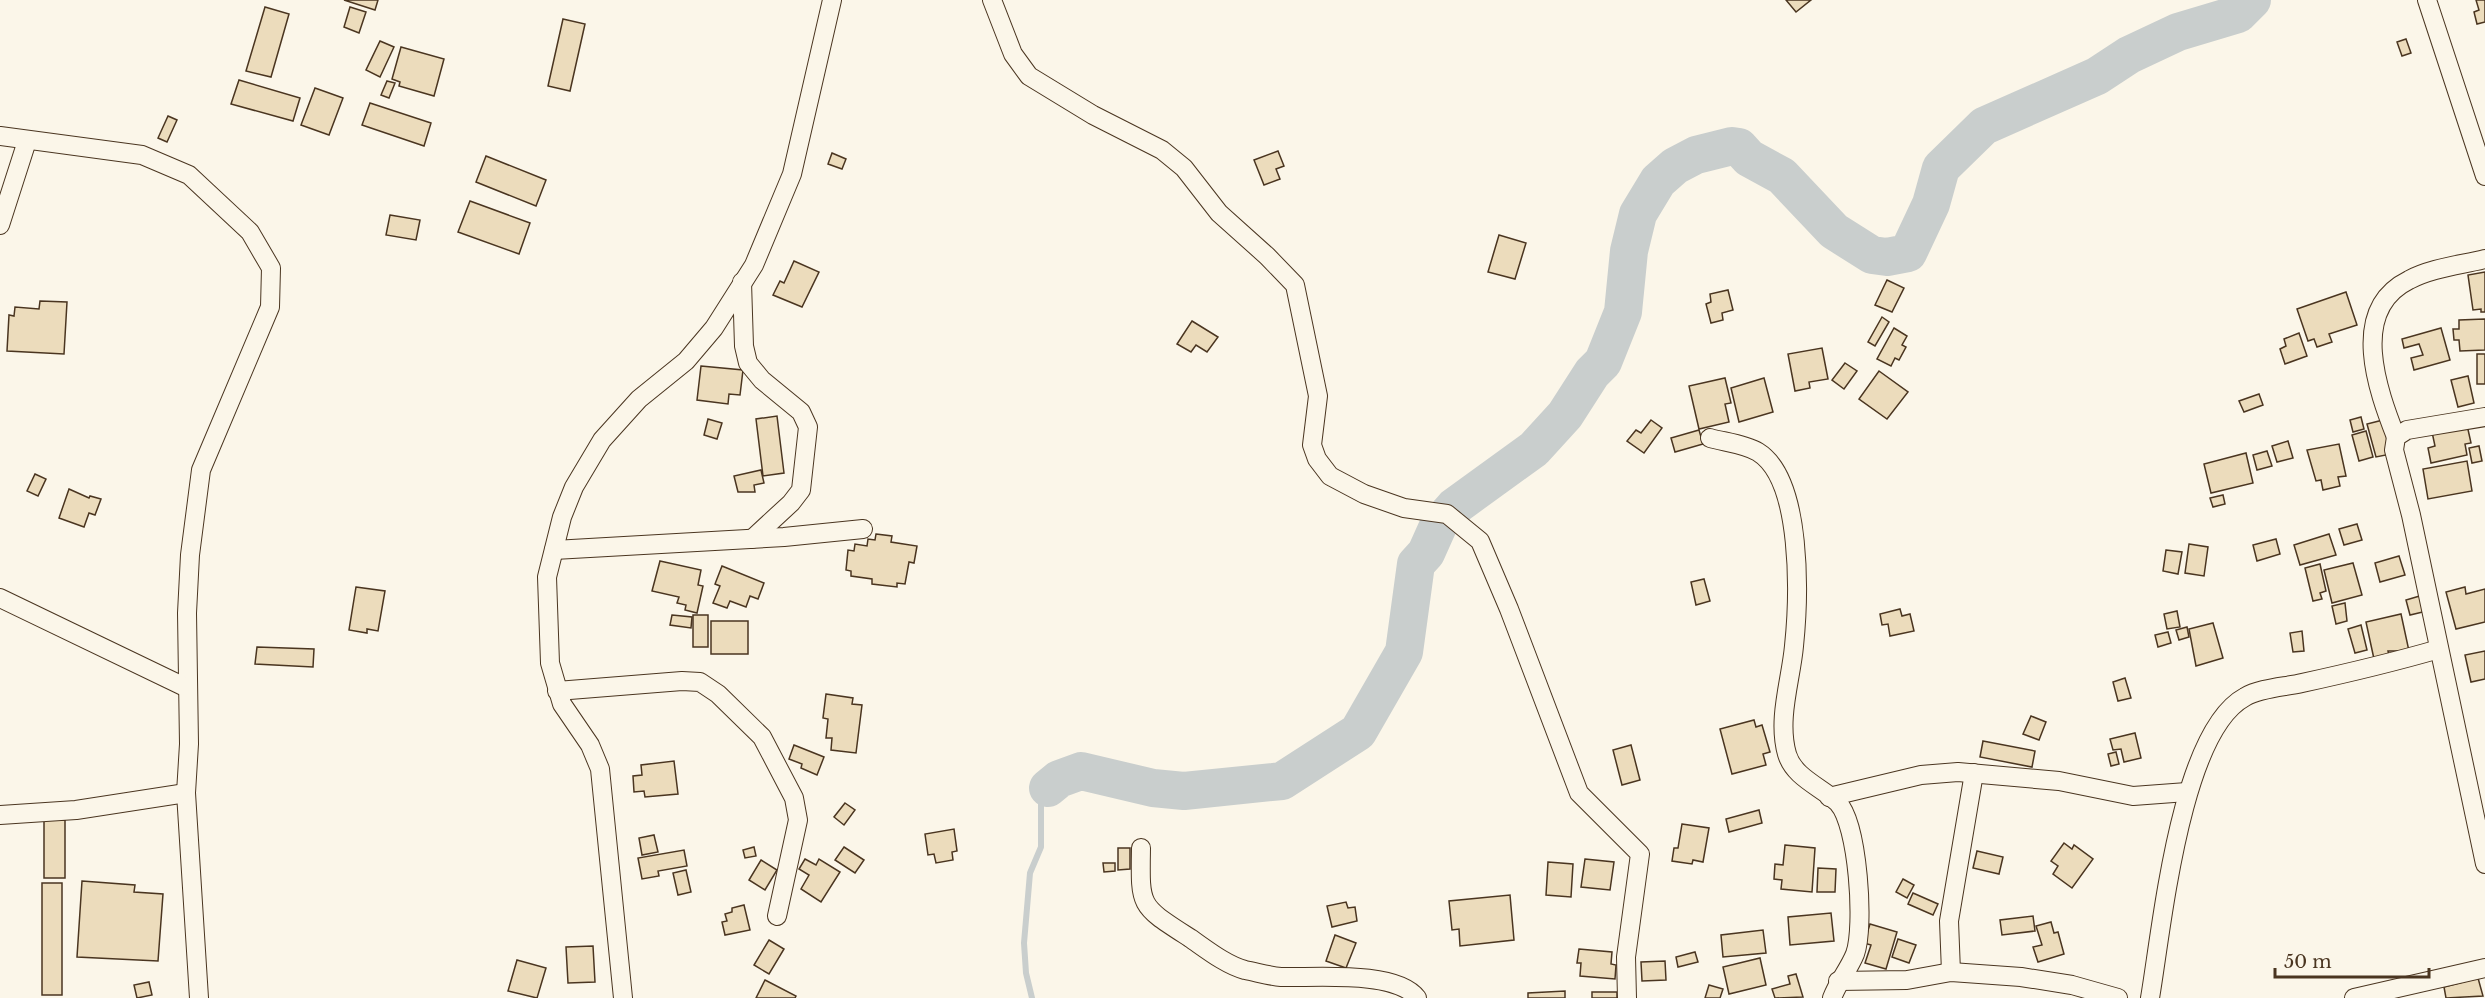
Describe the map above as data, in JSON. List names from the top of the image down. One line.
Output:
{"scale_bar":"50 m"}
